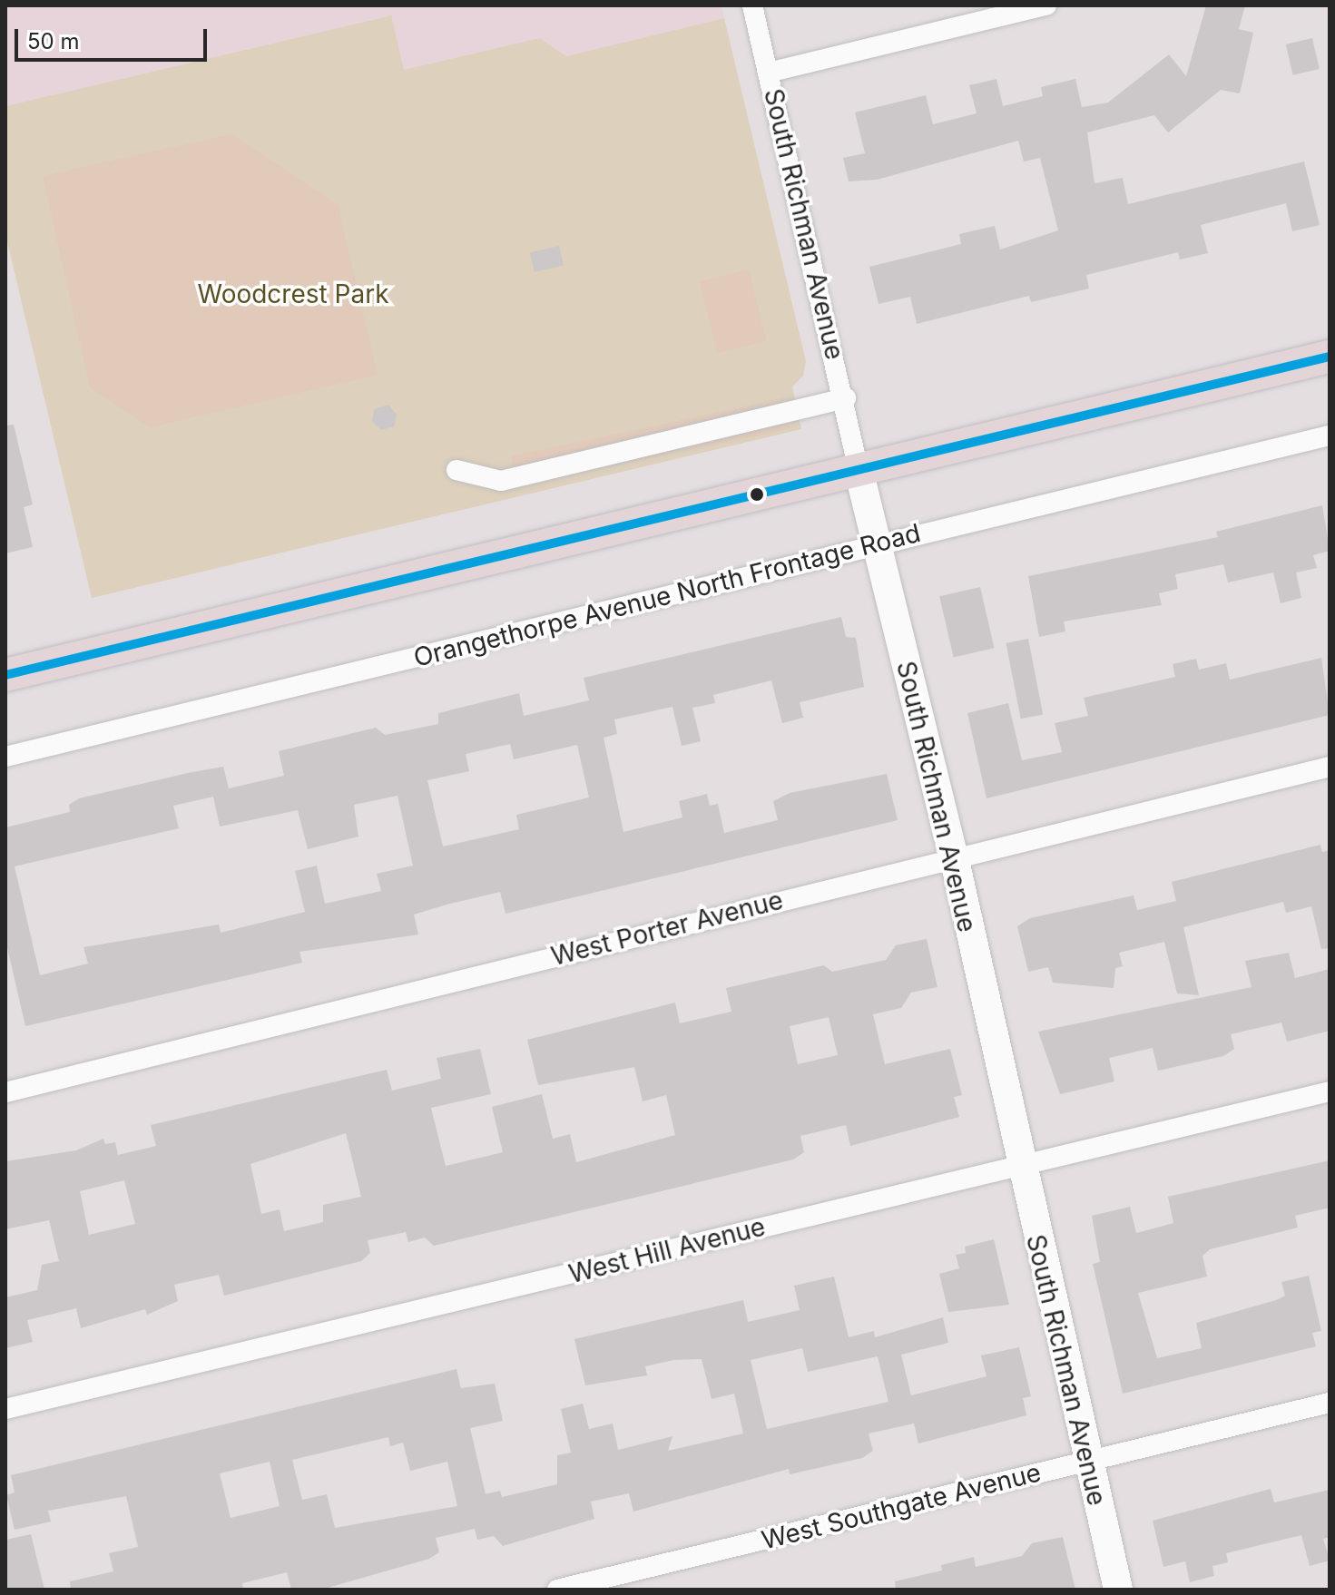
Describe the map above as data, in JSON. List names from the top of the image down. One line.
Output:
{"streets":{"street":["South Richman Avenue","Orangethorpe Avenue North Frontage Road","West Porter Avenue","West Hill Avenue","West Southgate Avenue"]},"crossings":[["South Richman Avenue","Orangethorpe Avenue North Frontage Road"],["South Richman Avenue","West Porter Avenue"],["South Richman Avenue","West Hill Avenue"],["South Richman Avenue","West Southgate Avenue"]],"parks":["Woodcrest Park"],"scale_bar":"50 m"}
